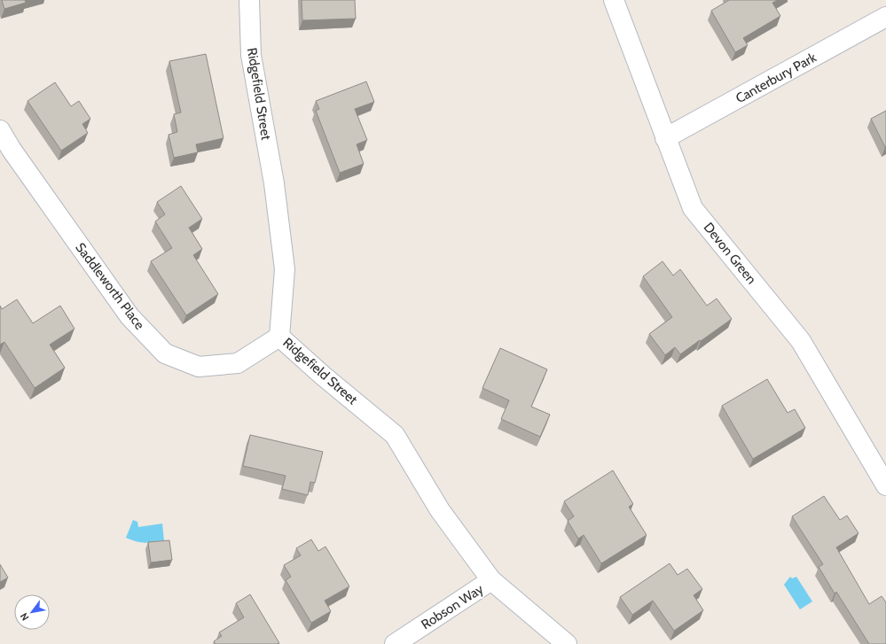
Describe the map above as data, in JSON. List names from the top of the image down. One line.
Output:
{"streets":{"street":["Canterbury Park","Ridgefield Street","Devon Green","Saddleworth Place","Robson Way"]},"crossings":[["Canterbury Park","Devon Green"],["Ridgefield Street","Saddleworth Place"],["Ridgefield Street","Robson Way"]],"north":"bottom left"}
